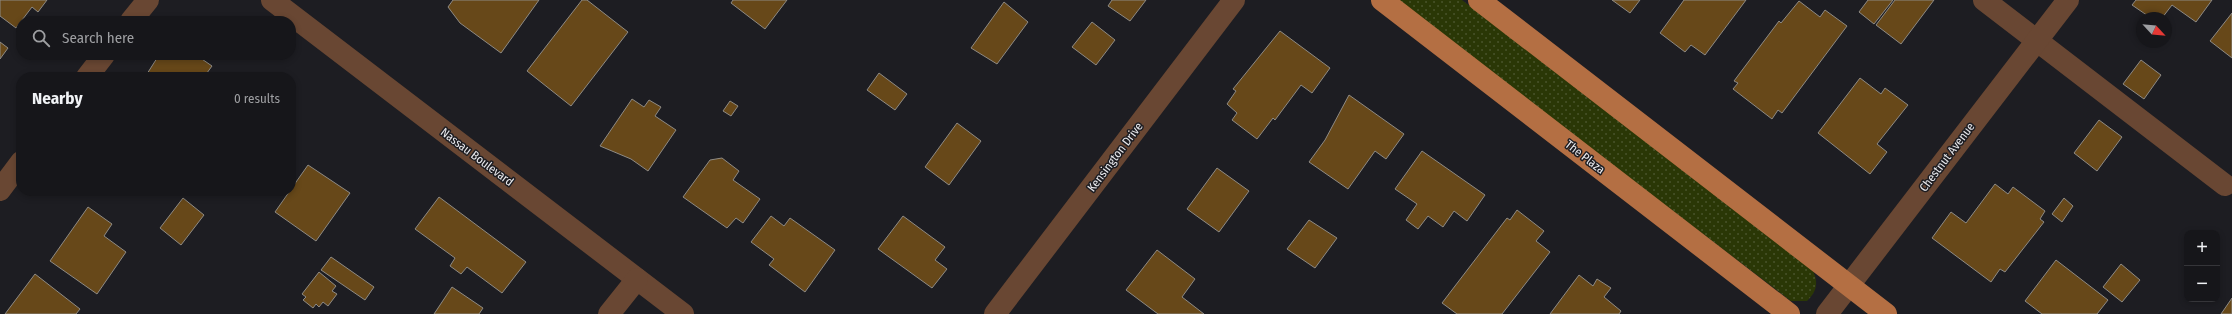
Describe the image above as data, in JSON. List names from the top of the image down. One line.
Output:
{"streets":{"main road":["The Plaza"],"street":["Nassau Boulevard","Kensington Drive","Chestnut Avenue"]},"north":"bottom right","page":{"search":"Search here","heading":["Nearby","0 results"],"map_buttons":["+","−"]}}
